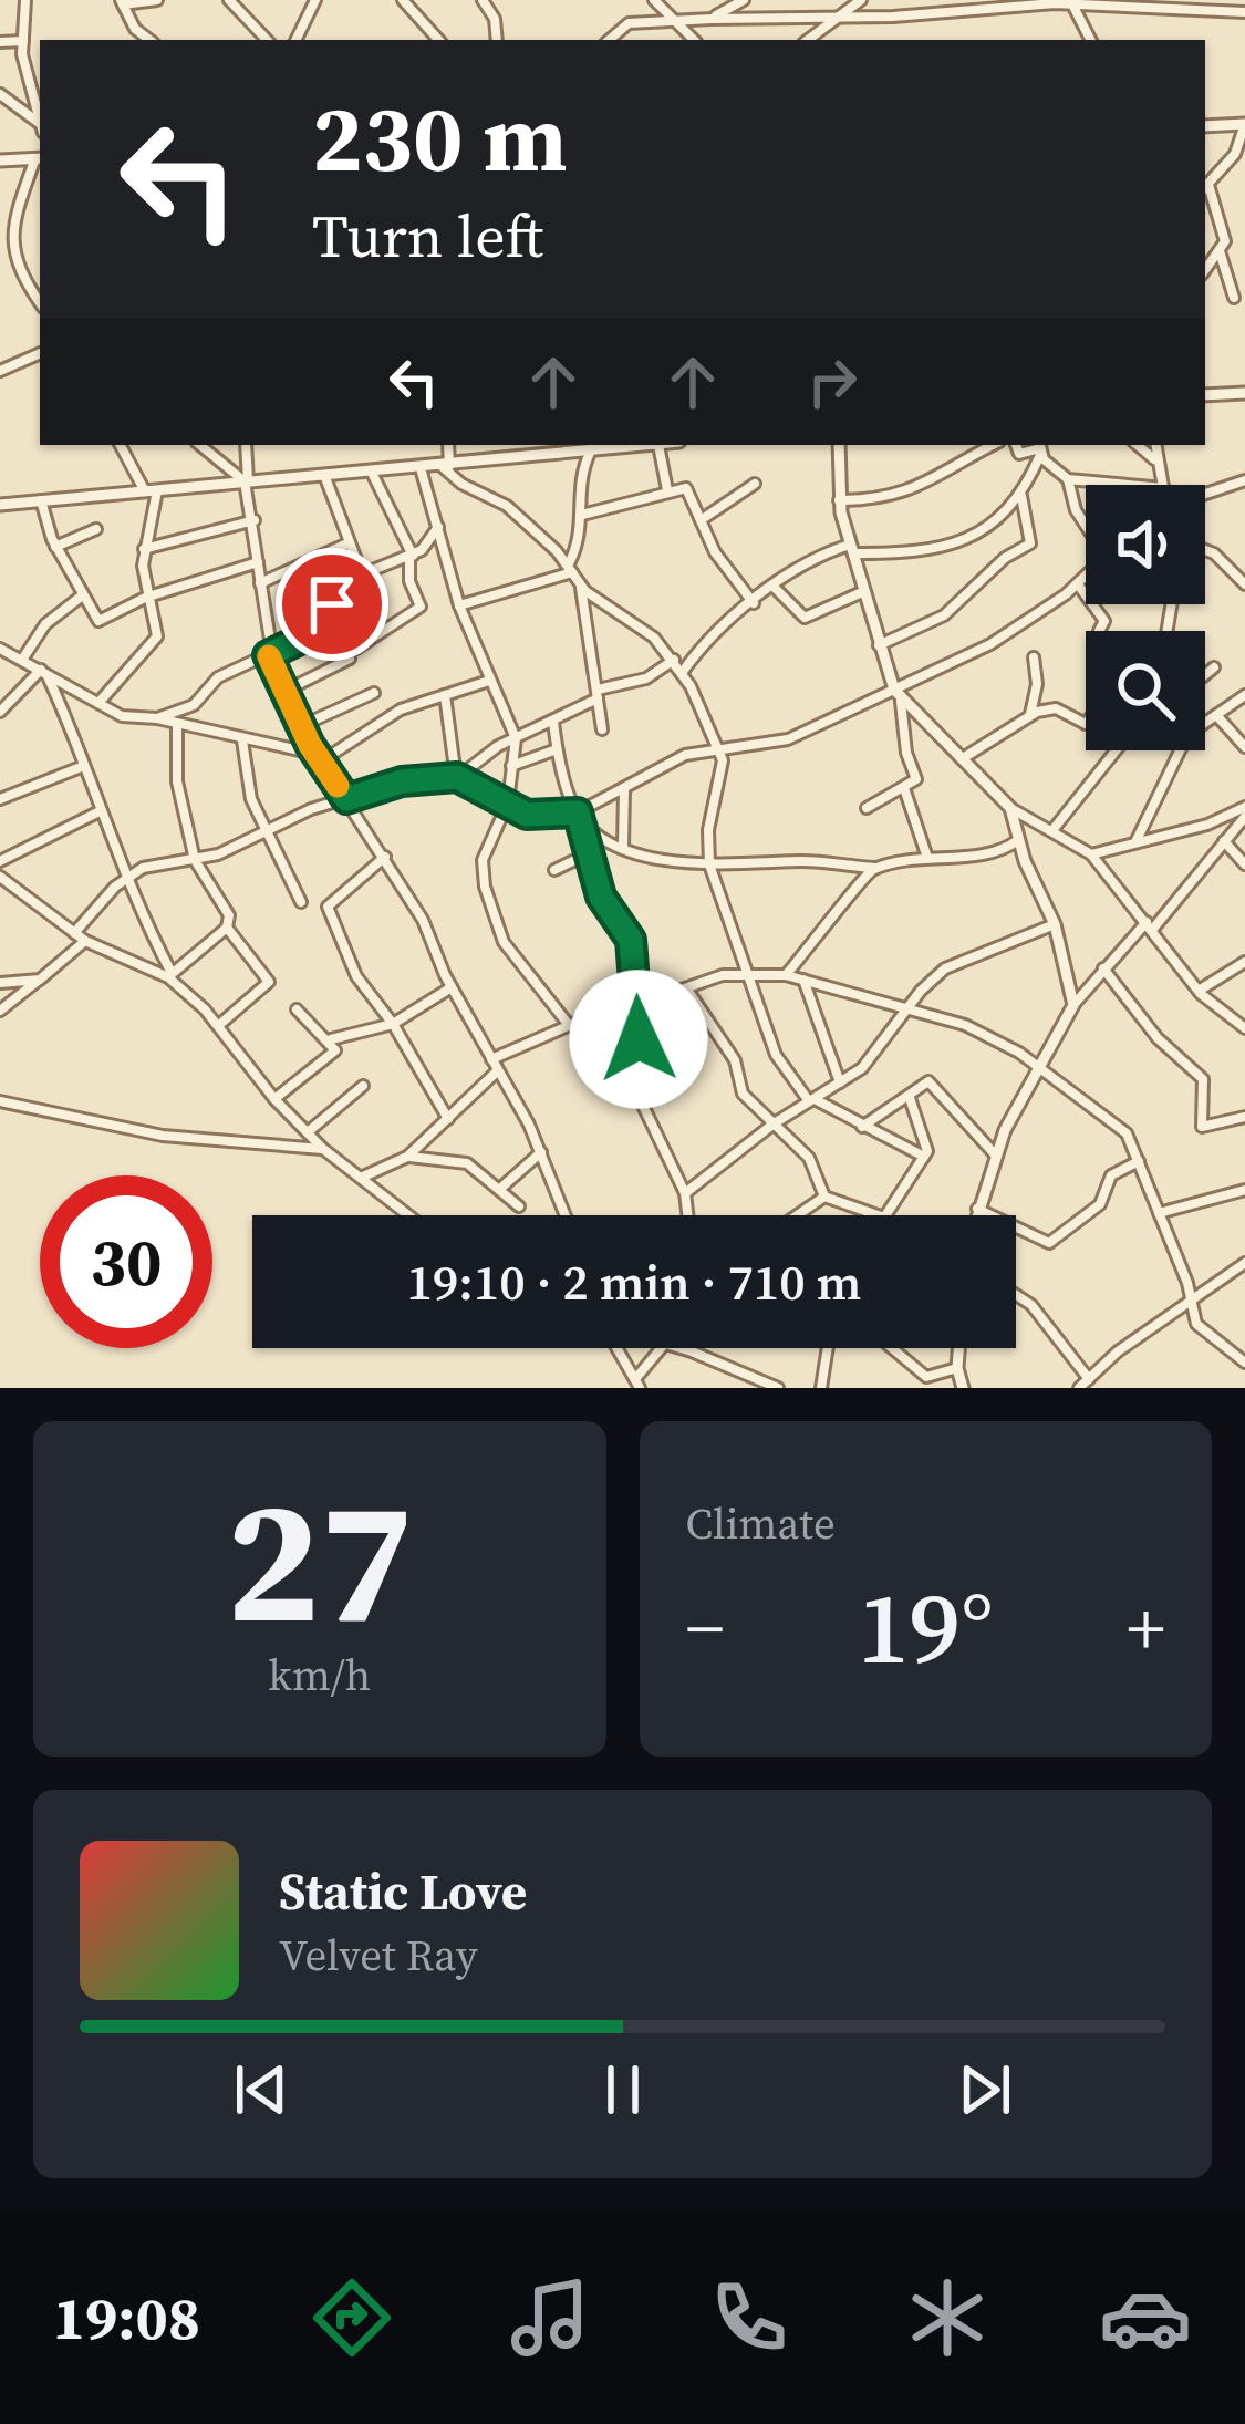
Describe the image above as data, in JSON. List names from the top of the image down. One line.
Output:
{"page":{"turn":["230 m","Turn left"],"limit":"30","trip":"19:10 · 2 min · 710 m","tile":[["27","km/h"],"Climate"],"heat":["−","19°","+"],"song":["Static Love","Velvet Ray"],"tabs":"19:08"}}
